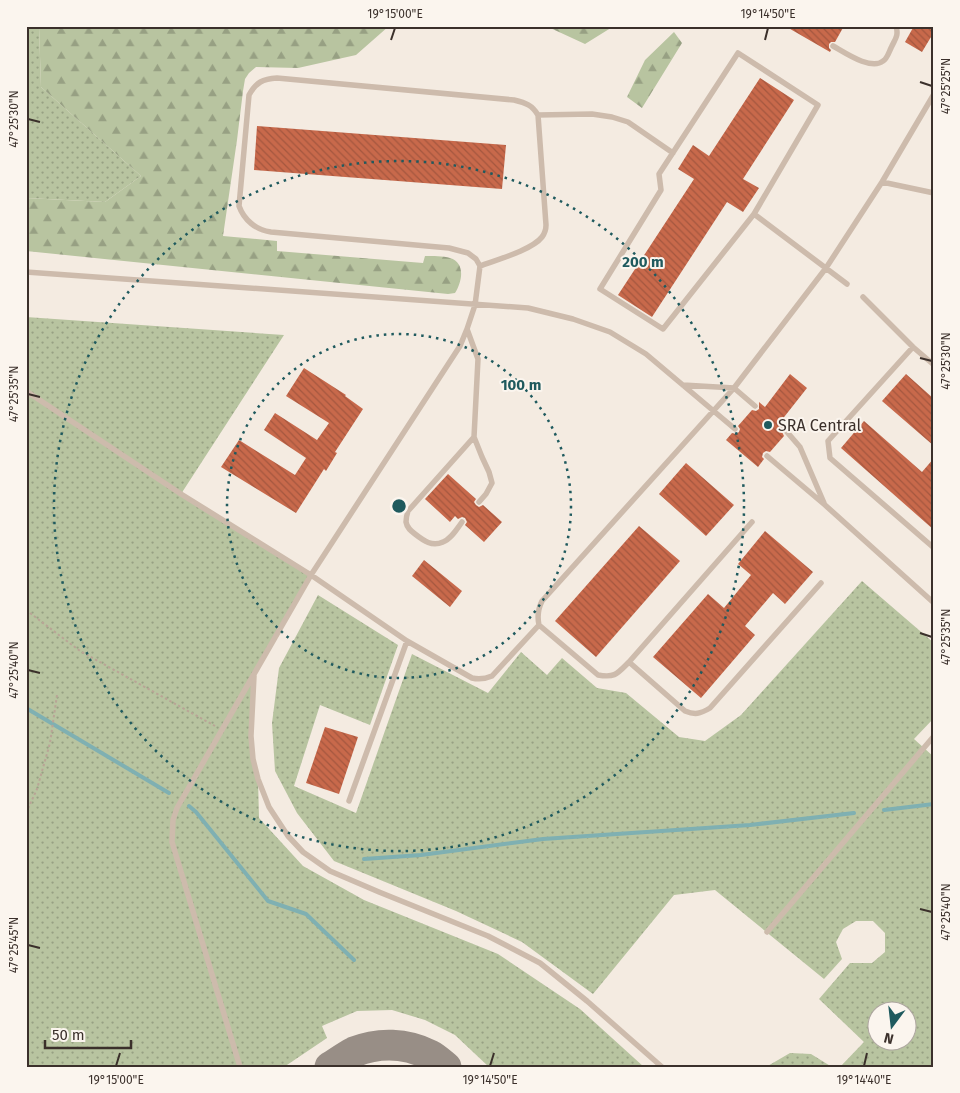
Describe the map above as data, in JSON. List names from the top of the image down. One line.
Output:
{"places":["SRA Central"],"scale_bar":"50 m","north":"bottom","coordinates":["19°15'00\"E","19°14'50\"E","47°25'25\"N","47°25'30\"N","47°25'35\"N","47°25'40\"N","47°25'45\"N","19°14'40\"E"],"rings":["200 m","100 m"]}
